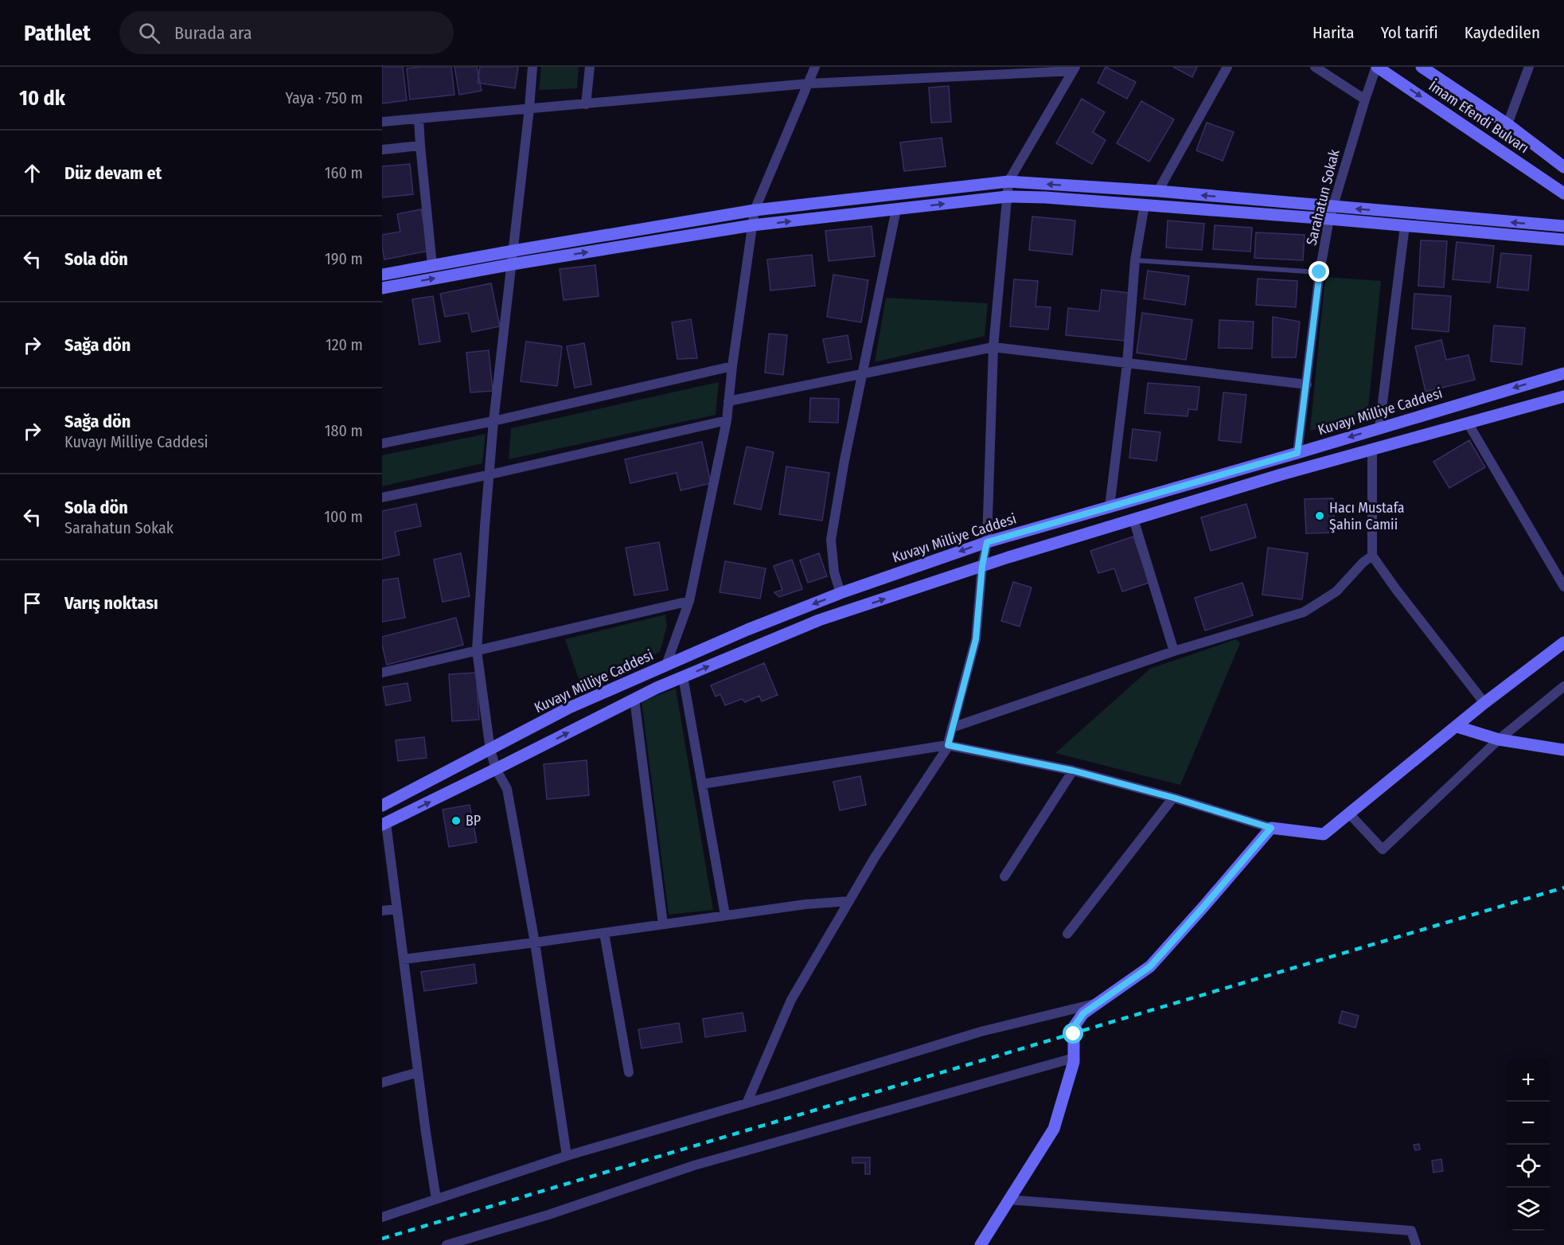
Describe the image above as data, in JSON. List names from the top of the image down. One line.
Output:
{"streets":{"street":["İmam Efendi Bulvarı","Sarahatun Sokak","Kuvayı Milliye Caddesi"]},"crossings":[["İmam Efendi Bulvarı","Sarahatun Sokak"],["Sarahatun Sokak","Kuvayı Milliye Caddesi"]],"places":["Hacı Mustafa Şahin Camii","BP"],"page":{"header":"Pathlet","search":"Burada ara","nav":["Harita","Yol tarifi","Kaydedilen"],"heading":["10 dk","Yaya · 750 m"],"list":[["Düz devam et","160 m"],["Sola dön","190 m"],["Sağa dön","120 m"],["Sağa dön","Kuvayı Milliye Caddesi","180 m"],["Sola dön","Sarahatun Sokak","100 m"],"Varış noktası"],"map_buttons":["+","−"]}}
